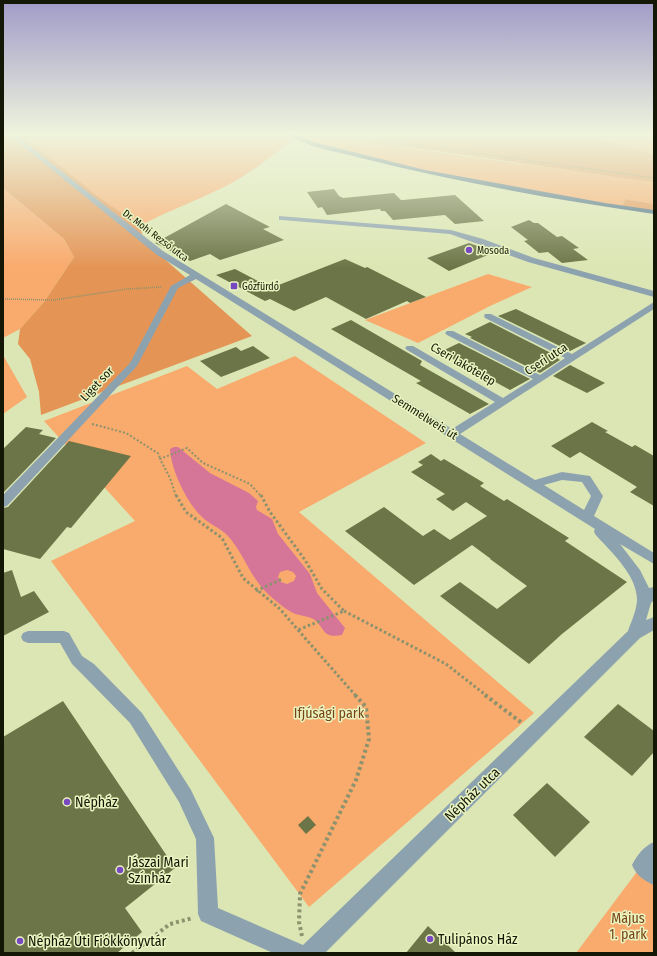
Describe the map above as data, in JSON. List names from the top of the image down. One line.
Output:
{"streets":{"street":["Dr. Mohi Rezső utca","Cseri utca","Cseri lakótelep","Liget sor","Semmelweis út","Népház utca"]},"crossings":[["Dr. Mohi Rezső utca","Semmelweis út"],["Cseri utca","Cseri lakótelep"],["Cseri utca","Semmelweis út"]],"parks":["Ifjúsági park","Május 1. park"],"places":{"other":["Mosoda","Népház","Jászai Mari Színház","Tulipános Ház","Népház Úti Fiókkönyvtár"],"transit":["Gőzfürdő"]}}
